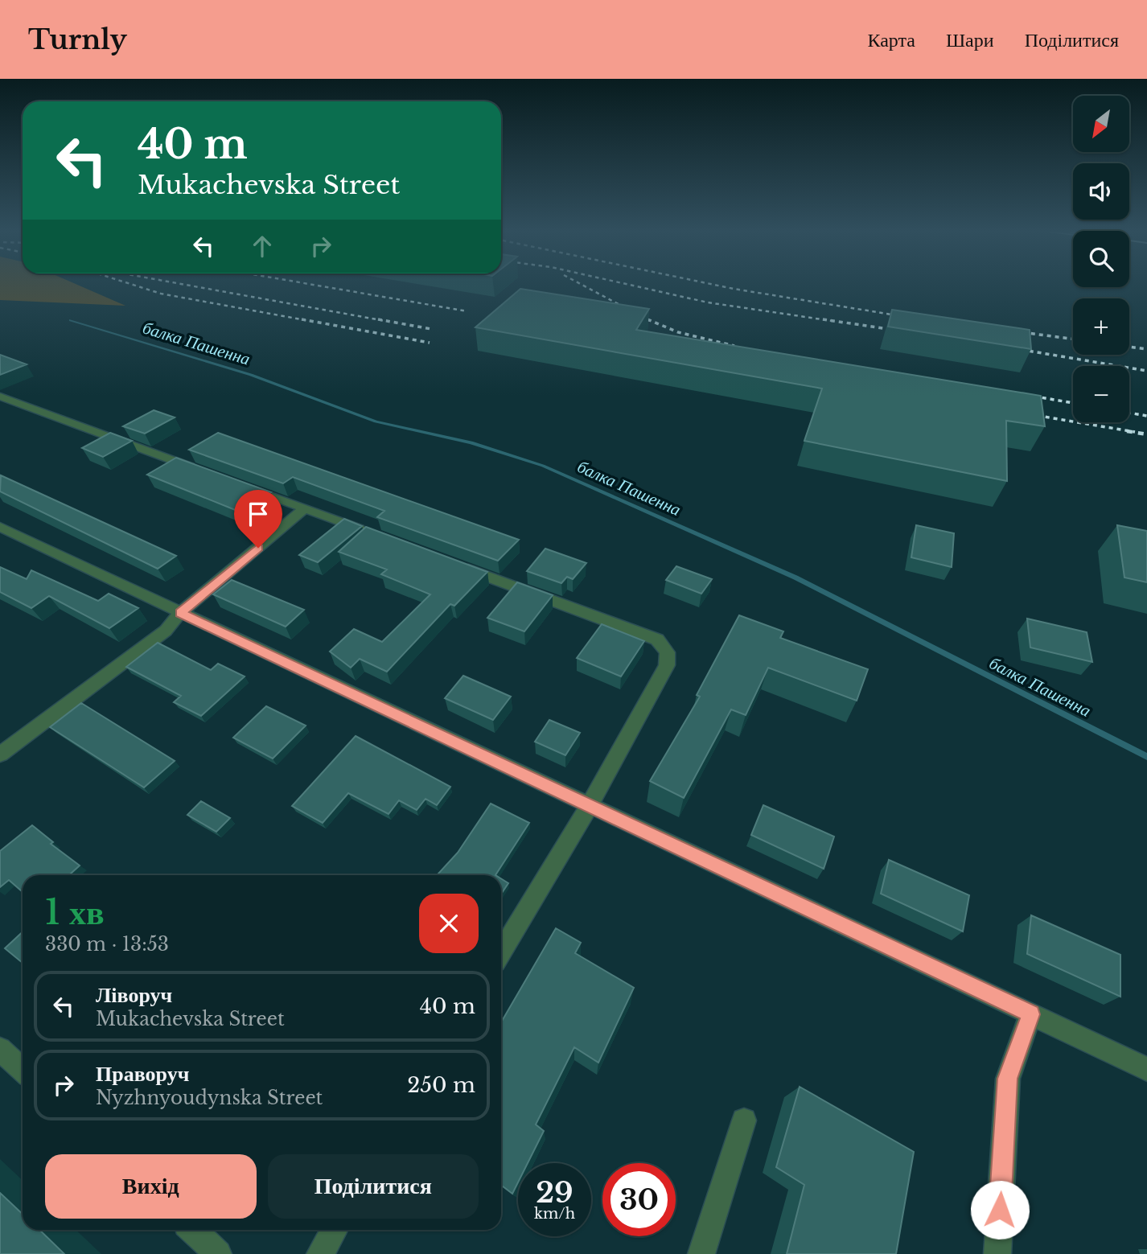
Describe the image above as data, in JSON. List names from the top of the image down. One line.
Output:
{"water":["балка Пашенна"],"north":"bottom left","page":{"header":"Turnly","nav":["Карта","Шари","Поділитися"],"map_buttons":["+","−"],"turn":["40 m","Mukachevska Street"],"heading":["1 хв","330 m · 13:53"],"list":[{"name":"Ліворуч","note":"Mukachevska Street","value":"40 m"},{"name":"Праворуч","note":"Nyzhnyoudynska Street","value":"250 m"}],"buttons":["Вихід","Поділитися"],"speed":"29 km/h","limit":"30"}}
